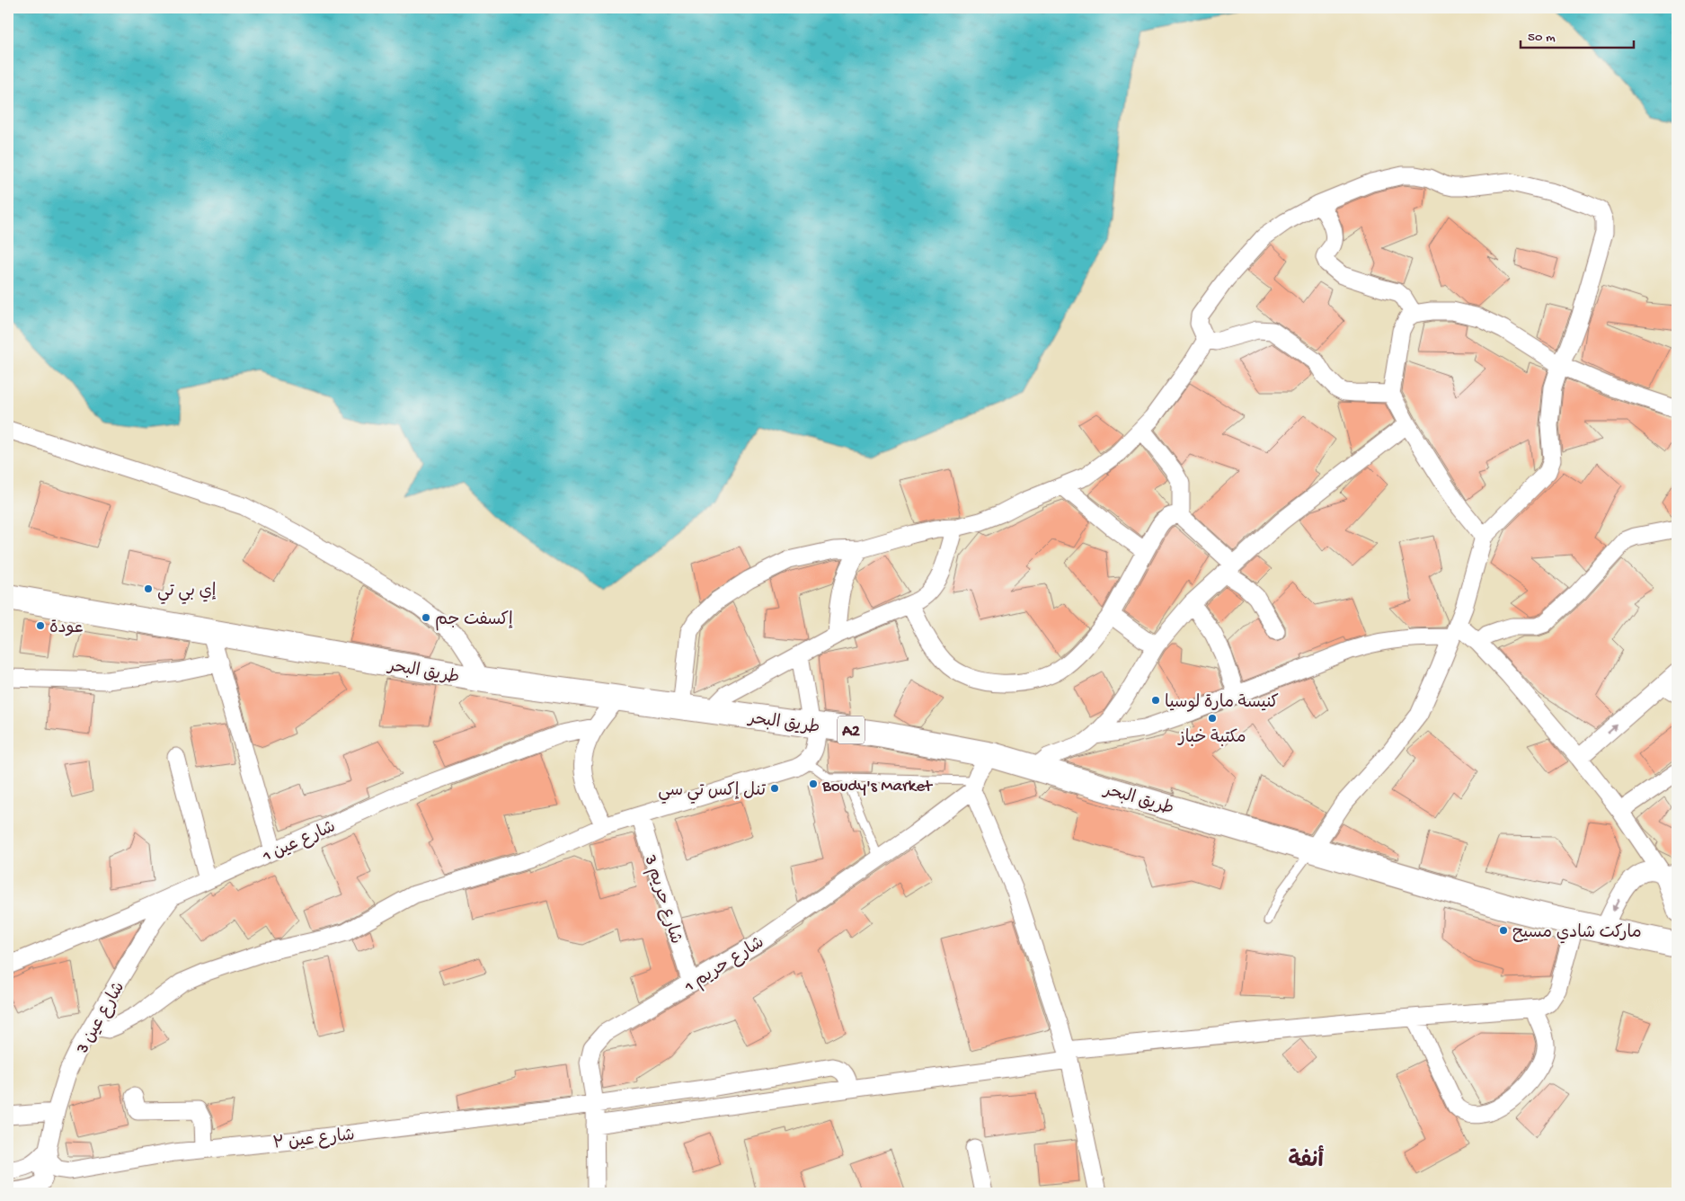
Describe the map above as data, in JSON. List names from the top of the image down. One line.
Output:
{"streets":{"main road":["طريق البحر","A2"],"street":["شارع عين 1","شارع حريم 3","شارع حريم 1","شارع عين 3","شارع عين ٣"]},"crossings":[["شارع عين 1","شارع عين 3"],["شارع حريم 3","شارع حريم 1"],["شارع حريم 1","شارع عين ٣"],["شارع عين 3","شارع عين ٣"]],"districts":["أنفة"],"places":["إي بي تي","إكسفت جم","عودة","كنيسة مارة لوسيا","مكتبة خباز","Boudy's Market","تنل إكس تي سي","ماركت شادي مسيح"],"scale_bar":"50 m"}
